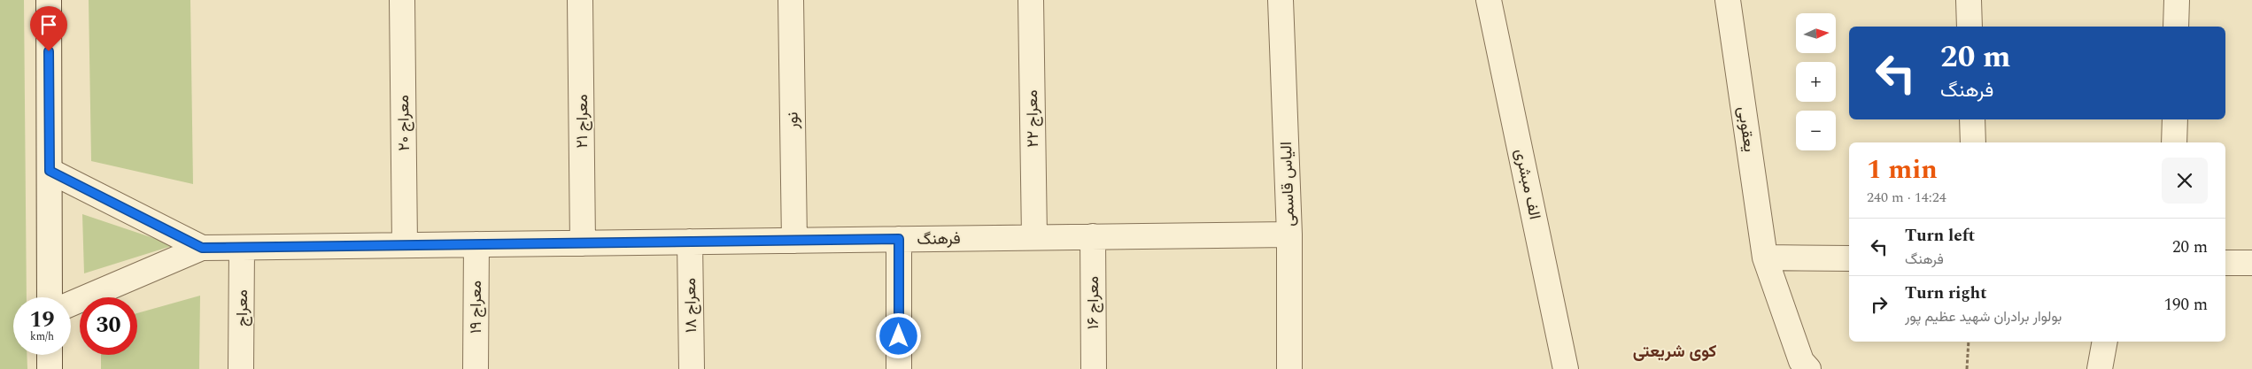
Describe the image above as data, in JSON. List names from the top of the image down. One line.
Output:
{"streets":{"street":["معراج ۲۲","نور","معراج ۲۱","معراج ۲۰","یعقوبی","الیاس قاسمی","الف مبشری","فرهنگ","معراج ۱۶","معراج ۱۸","معراج ۱۹","معراج"]},"crossings":[["معراج ۲۲","فرهنگ"],["نور","فرهنگ"],["معراج ۲۱","فرهنگ"],["معراج ۲۰","فرهنگ"],["الیاس قاسمی","فرهنگ"],["فرهنگ","معراج ۱۶"],["فرهنگ","معراج ۱۸"],["فرهنگ","معراج ۱۹"],["فرهنگ","معراج"]],"districts":["کوی شریعتی"],"north":"right","page":{"map_buttons":["+","−"],"turn":["20 m","فرهنگ"],"heading":["1 min","240 m · 14:24"],"list":[{"name":"Turn left","note":"فرهنگ","value":"20 m"},{"name":"Turn right","note":"بولوار برادران شهید عظیم‌ پور","value":"190 m"}],"speed":"19 km/h","limit":"30"}}
